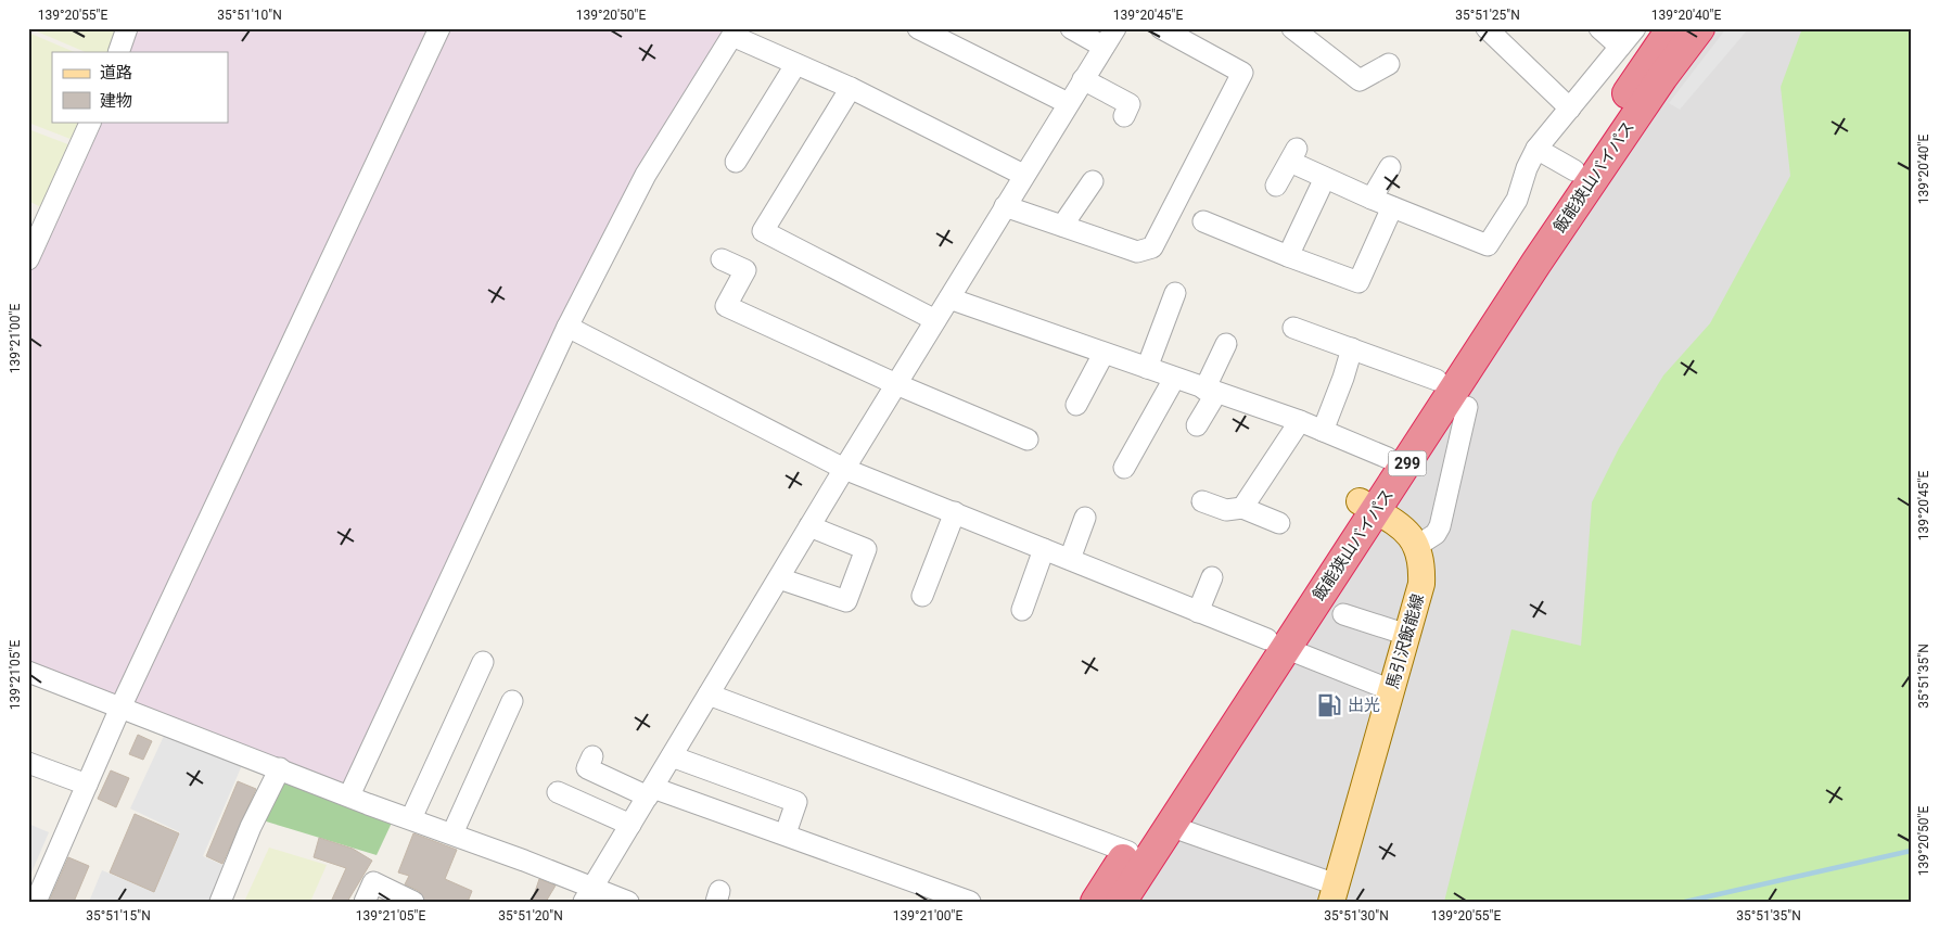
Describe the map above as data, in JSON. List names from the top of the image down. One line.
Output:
{"streets":{"highway":["飯能狭山バイパス","299"],"main road":["馬引沢飯能線"]},"places":{"fuel station":["出光"]},"legend":["道路","建物"],"coordinates":["139°20'55\"E","35°51'10\"N","139°20'50\"E","139°20'45\"E","35°51'25\"N","139°20'40\"E","139°21'00\"E","139°21'05\"E","35°51'35\"N","35°51'15\"N","35°51'20\"N","35°51'30\"N"]}
